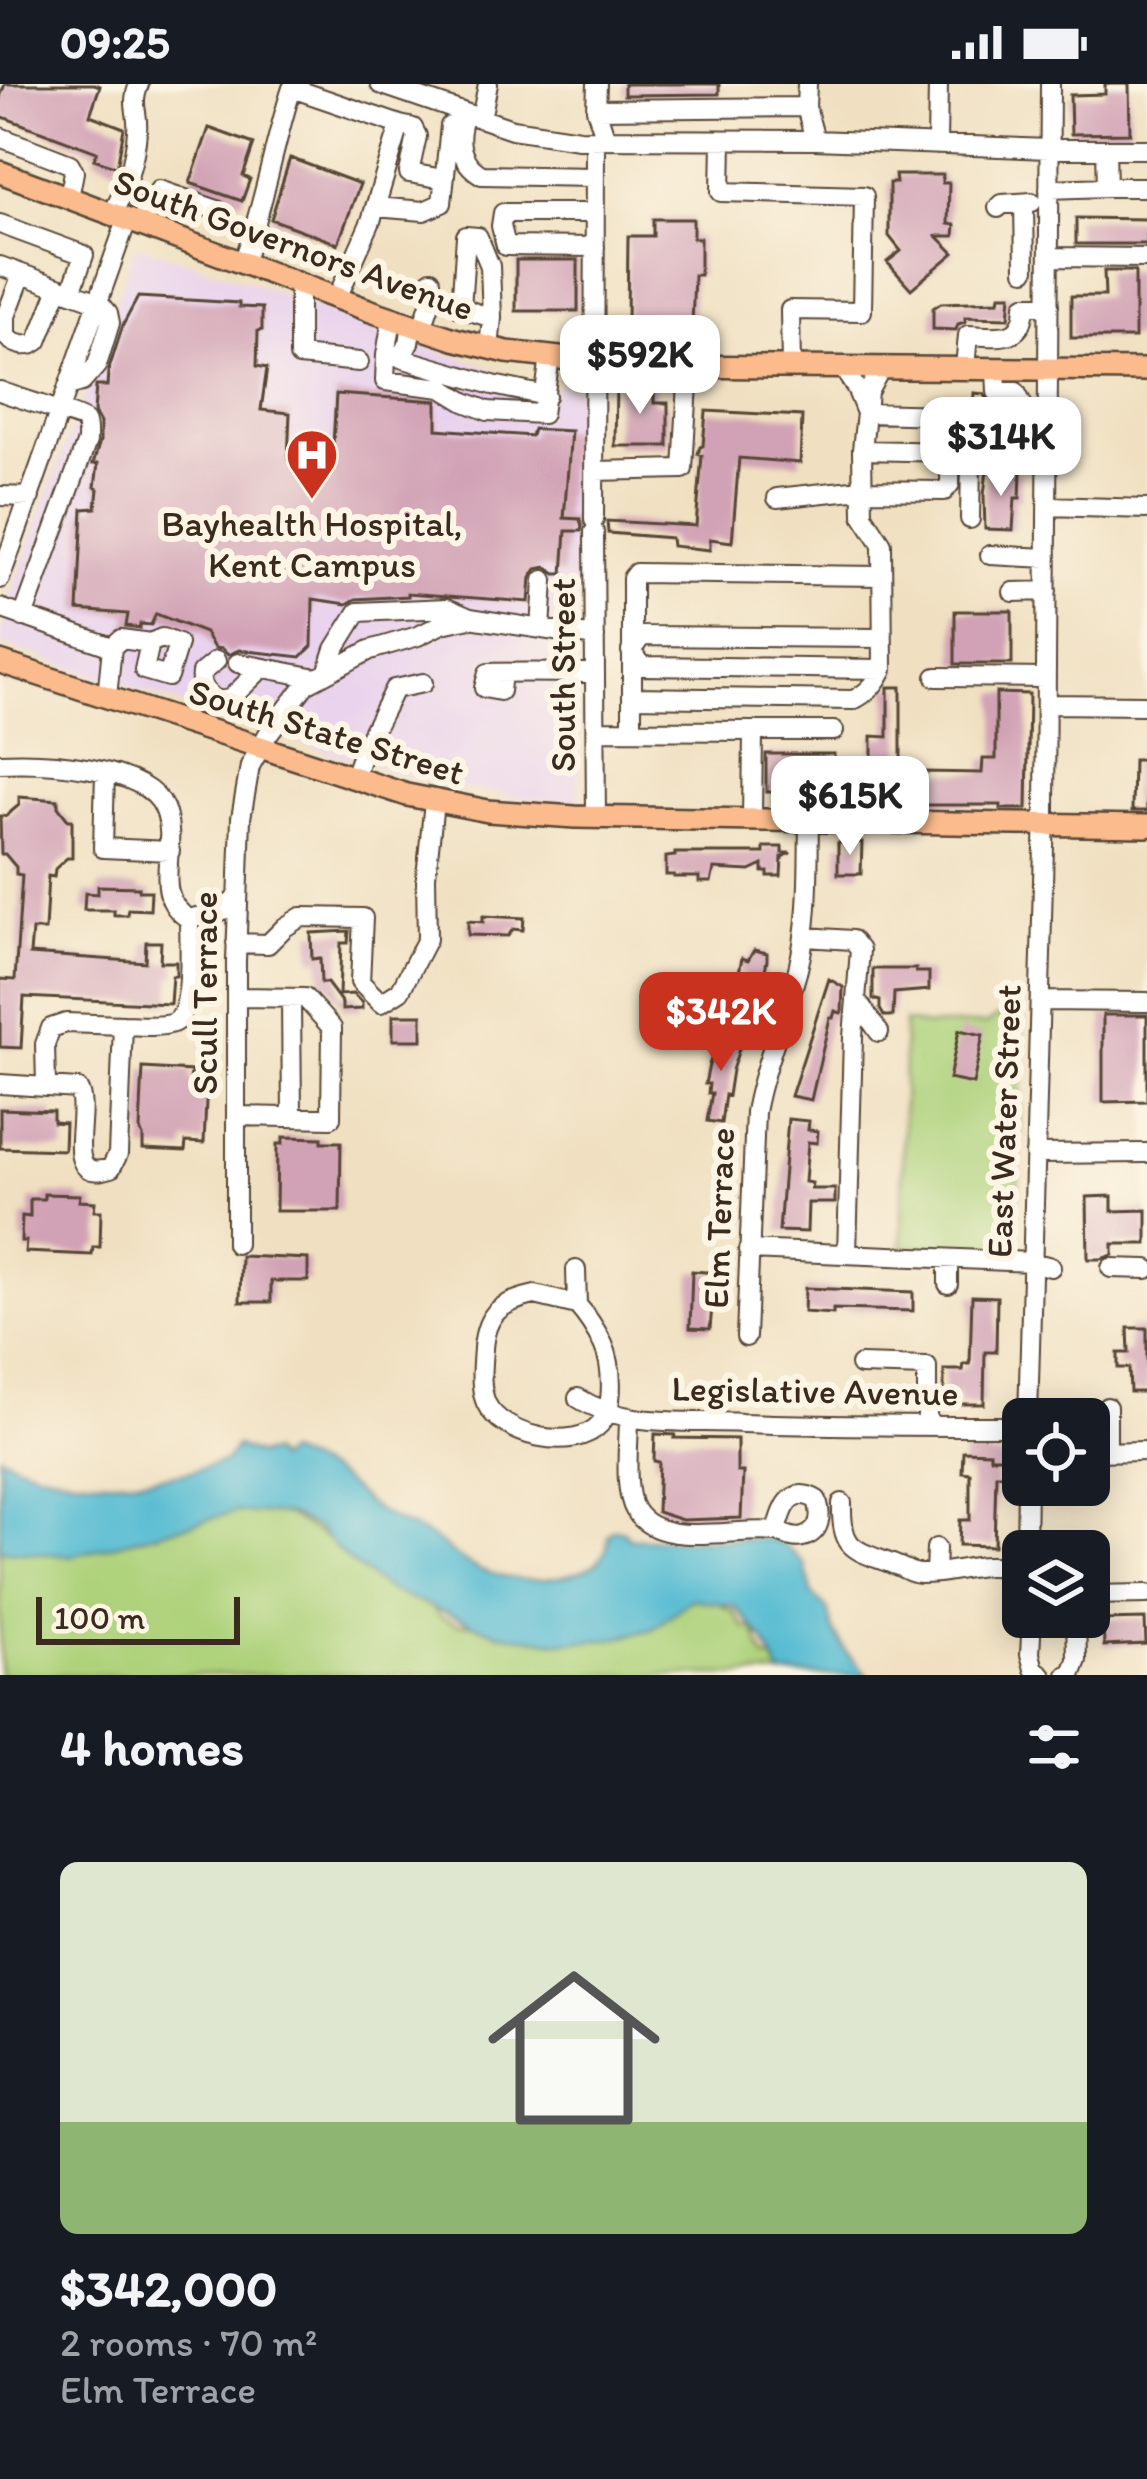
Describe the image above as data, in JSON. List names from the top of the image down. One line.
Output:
{"streets":{"main road":["South Governors Avenue","South State Street"],"street":["South Street","Scull Terrace","East Water Street","Elm Terrace","Legislative Avenue"]},"crossings":[["South Governors Avenue","South Street"],["South Governors Avenue","East Water Street"],["South Street","South State Street"],["South State Street","Scull Terrace"],["South State Street","East Water Street"],["South State Street","Elm Terrace"]],"places":{"hospital":["Bayhealth Hospital, Kent Campus"]},"scale_bar":"100 m","page":{"status":"09:25","price":["$592K","$314K","$615K","$342K"],"scale":"100 m","heading":"4 homes","list":[{"name":"$342,000","note":"2 rooms · 70 m² · Elm Terrace"}]}}
